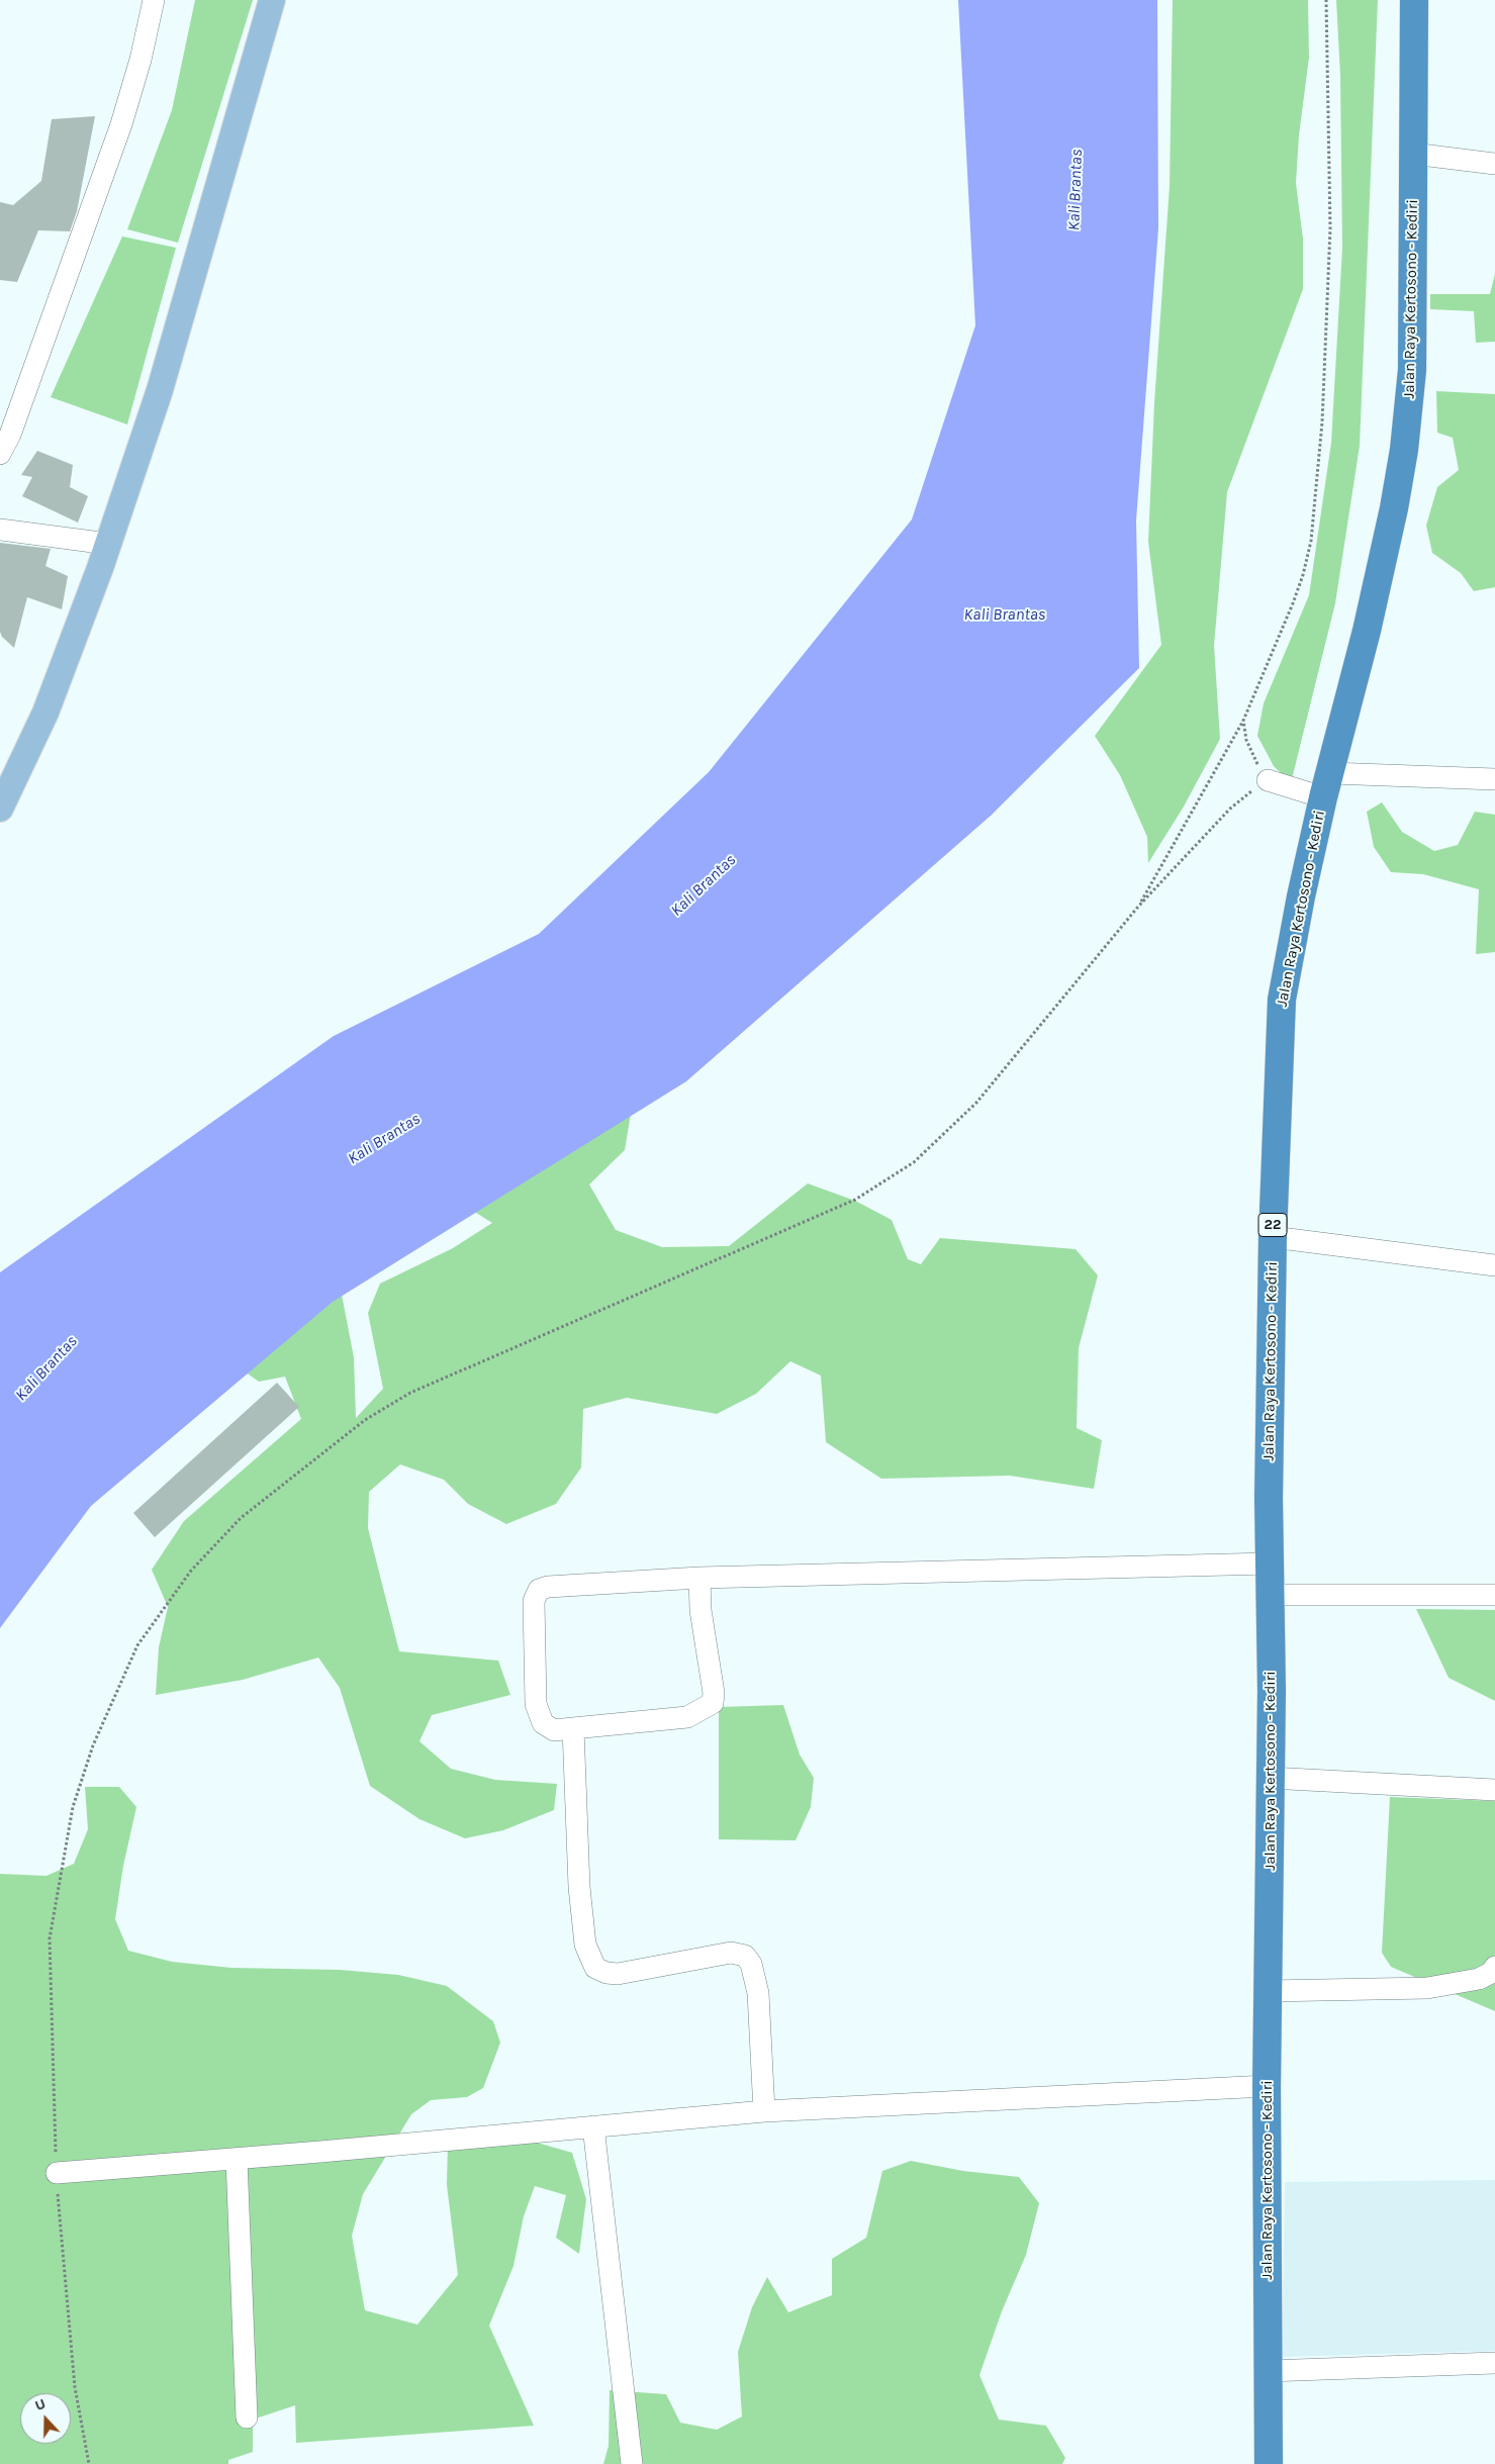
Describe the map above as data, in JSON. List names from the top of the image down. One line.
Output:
{"streets":{"highway":["Jalan Raya Kertosono - Kediri","22"]},"water":["Kali Brantas"],"north":"top"}
